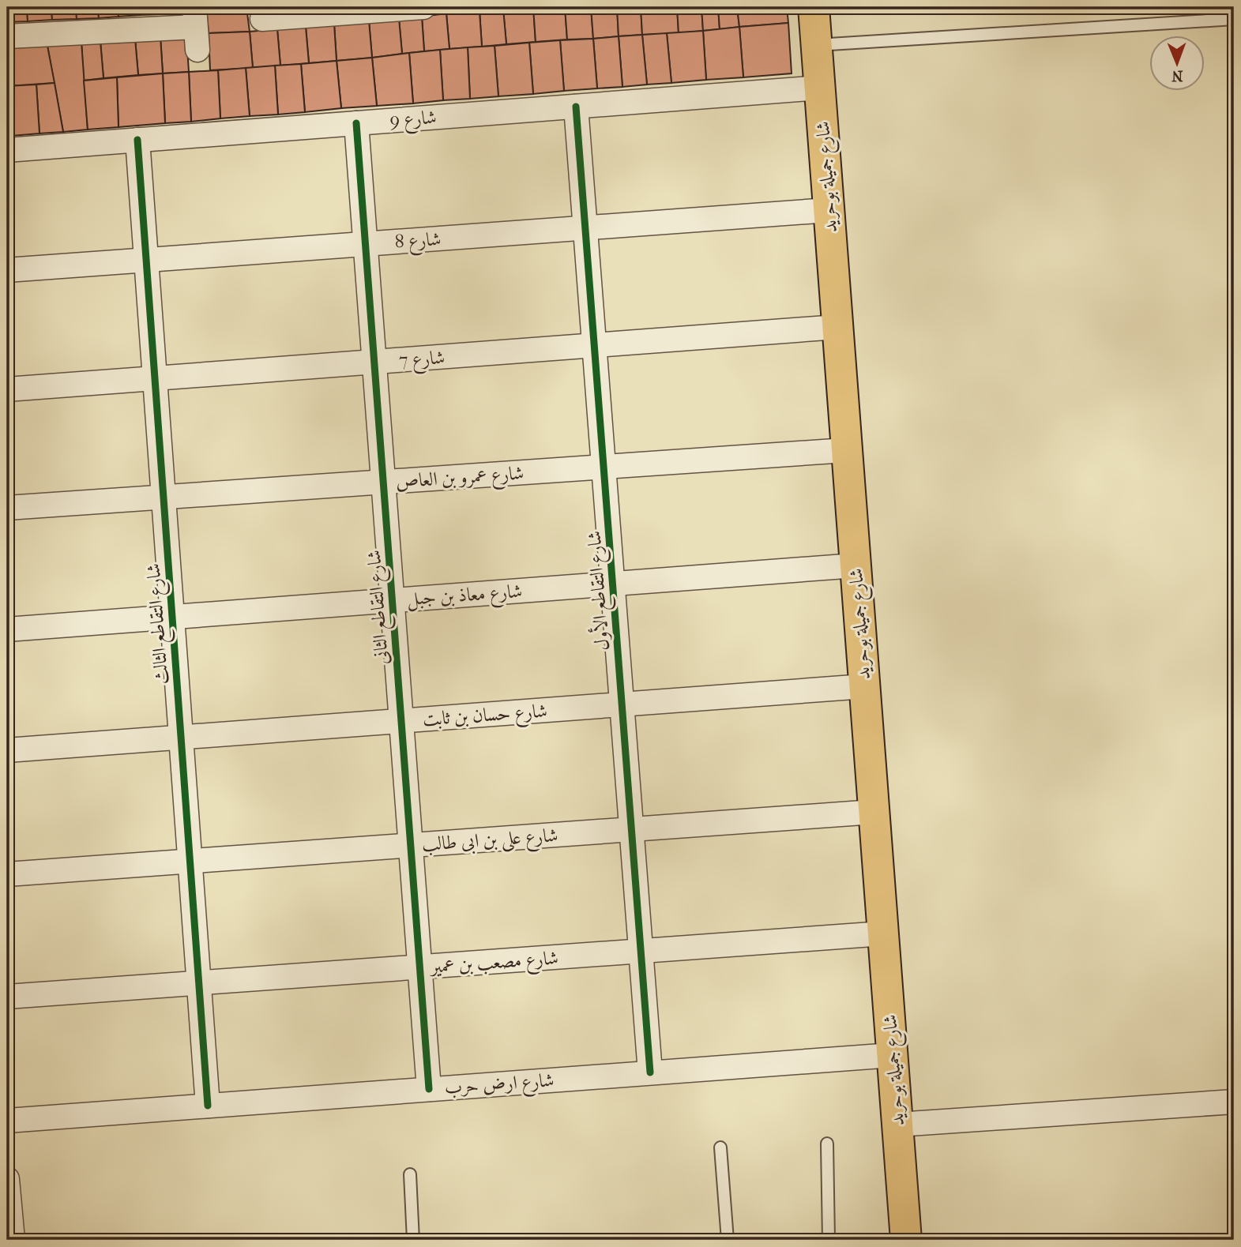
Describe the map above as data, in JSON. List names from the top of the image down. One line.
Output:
{"streets":{"main road":["شارع جميلة بوحريد"],"street":["شارع 9","شارع 8","شارع 7","شارع عمرو بن العاص","شارع التقاطع الأول","شارع معاذ بن جبل","شارع التقاطع الثانى","شارع التقاطع الثالث","شارع حسان بن ثابت","شارع على بن ابى طالب","شارع مصعب بن عمير","شارع ارض حرب"]},"crossings":[["شارع 9","شارع جميلة بوحريد"],["شارع 9","شارع التقاطع الأول"],["شارع 9","شارع التقاطع الثانى"],["شارع 9","شارع التقاطع الثالث"],["شارع جميلة بوحريد","شارع 8"],["شارع جميلة بوحريد","شارع 7"],["شارع جميلة بوحريد","شارع عمرو بن العاص"],["شارع جميلة بوحريد","شارع معاذ بن جبل"],["شارع جميلة بوحريد","شارع حسان بن ثابت"],["شارع جميلة بوحريد","شارع على بن ابى طالب"],["شارع جميلة بوحريد","شارع مصعب بن عمير"],["شارع جميلة بوحريد","شارع ارض حرب"],["شارع 8","شارع التقاطع الأول"],["شارع 8","شارع التقاطع الثانى"],["شارع 8","شارع التقاطع الثالث"],["شارع 7","شارع التقاطع الأول"],["شارع 7","شارع التقاطع الثانى"],["شارع 7","شارع التقاطع الثالث"],["شارع عمرو بن العاص","شارع التقاطع الأول"],["شارع عمرو بن العاص","شارع التقاطع الثانى"],["شارع عمرو بن العاص","شارع التقاطع الثالث"],["شارع التقاطع الأول","شارع معاذ بن جبل"],["شارع التقاطع الأول","شارع حسان بن ثابت"],["شارع التقاطع الأول","شارع على بن ابى طالب"],["شارع التقاطع الأول","شارع مصعب بن عمير"],["شارع التقاطع الأول","شارع ارض حرب"],["شارع معاذ بن جبل","شارع التقاطع الثانى"],["شارع معاذ بن جبل","شارع التقاطع الثالث"],["شارع التقاطع الثانى","شارع حسان بن ثابت"],["شارع التقاطع الثانى","شارع على بن ابى طالب"],["شارع التقاطع الثانى","شارع مصعب بن عمير"],["شارع التقاطع الثانى","شارع ارض حرب"],["شارع التقاطع الثالث","شارع حسان بن ثابت"],["شارع التقاطع الثالث","شارع على بن ابى طالب"],["شارع التقاطع الثالث","شارع مصعب بن عمير"],["شارع التقاطع الثالث","شارع ارض حرب"]],"north":"bottom"}
